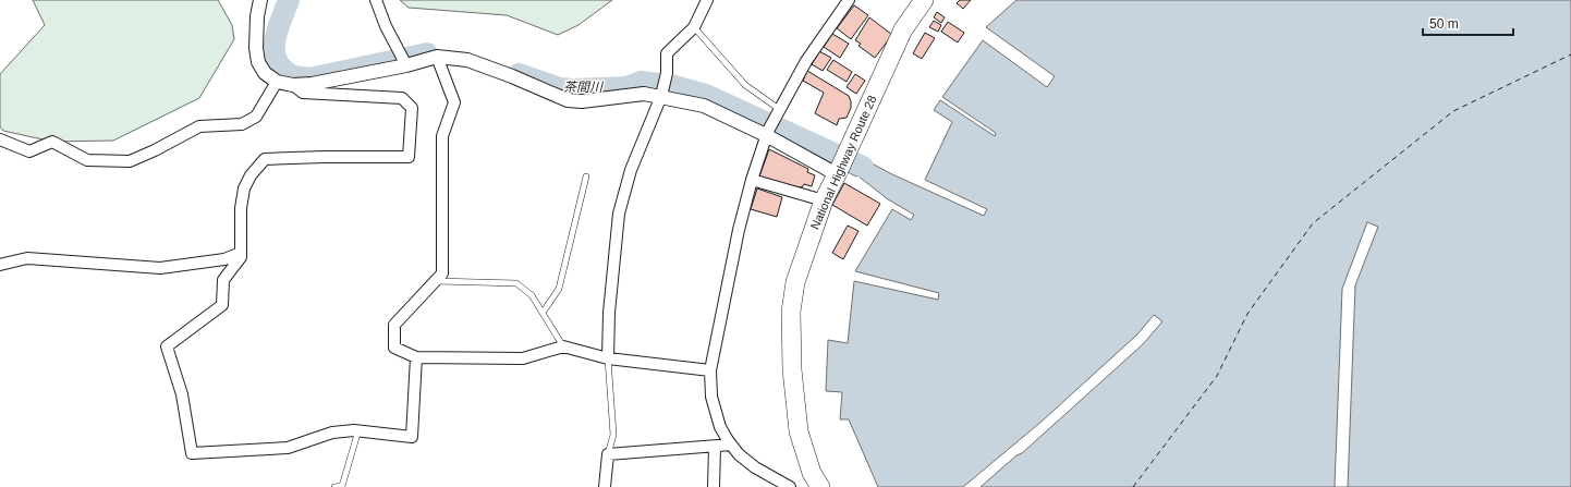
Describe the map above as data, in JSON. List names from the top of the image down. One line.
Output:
{"streets":{"highway":["National Highway Route 28"]},"water":["茶間川"],"scale_bar":"50 m"}
